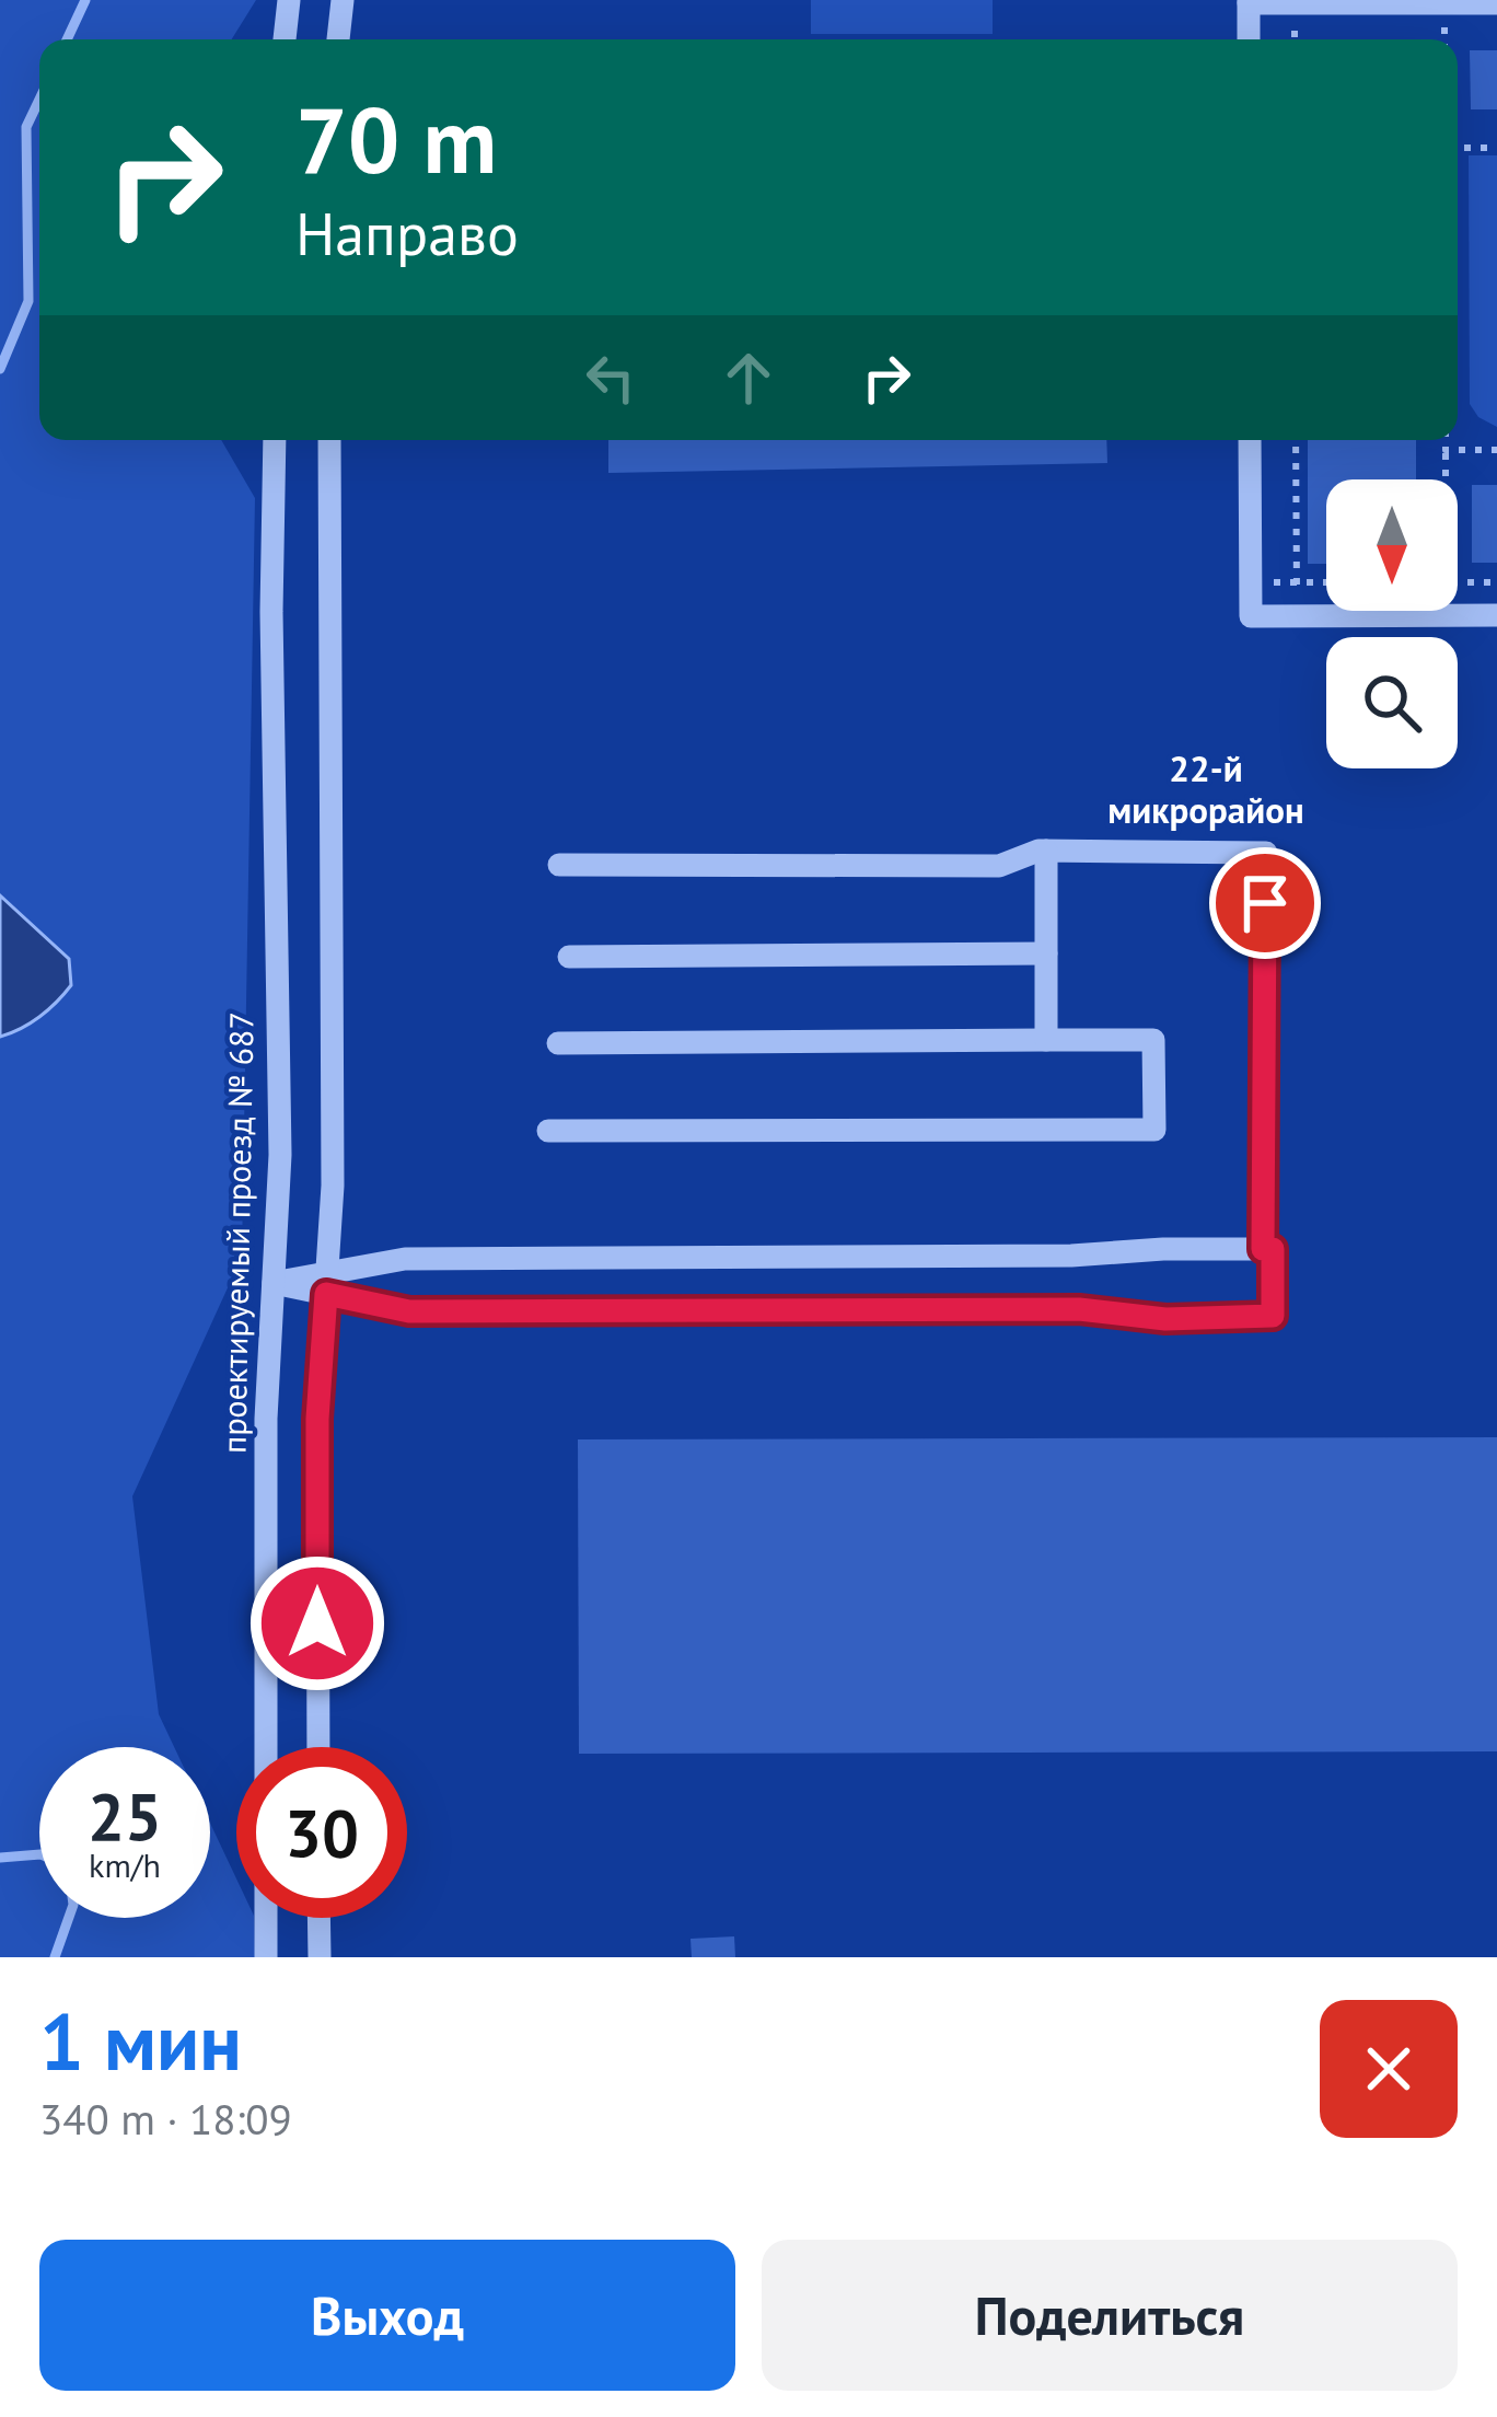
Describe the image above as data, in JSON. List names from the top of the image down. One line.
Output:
{"streets":{"street":["проектируемый проезд № 687"]},"districts":["22-й микрорайон"],"north":"bottom","page":{"turn":["70 m","Направо"],"speed":"25 km/h","limit":"30","heading":["1 мин","340 m · 18:09"],"buttons":["Выход","Поделиться"]}}
